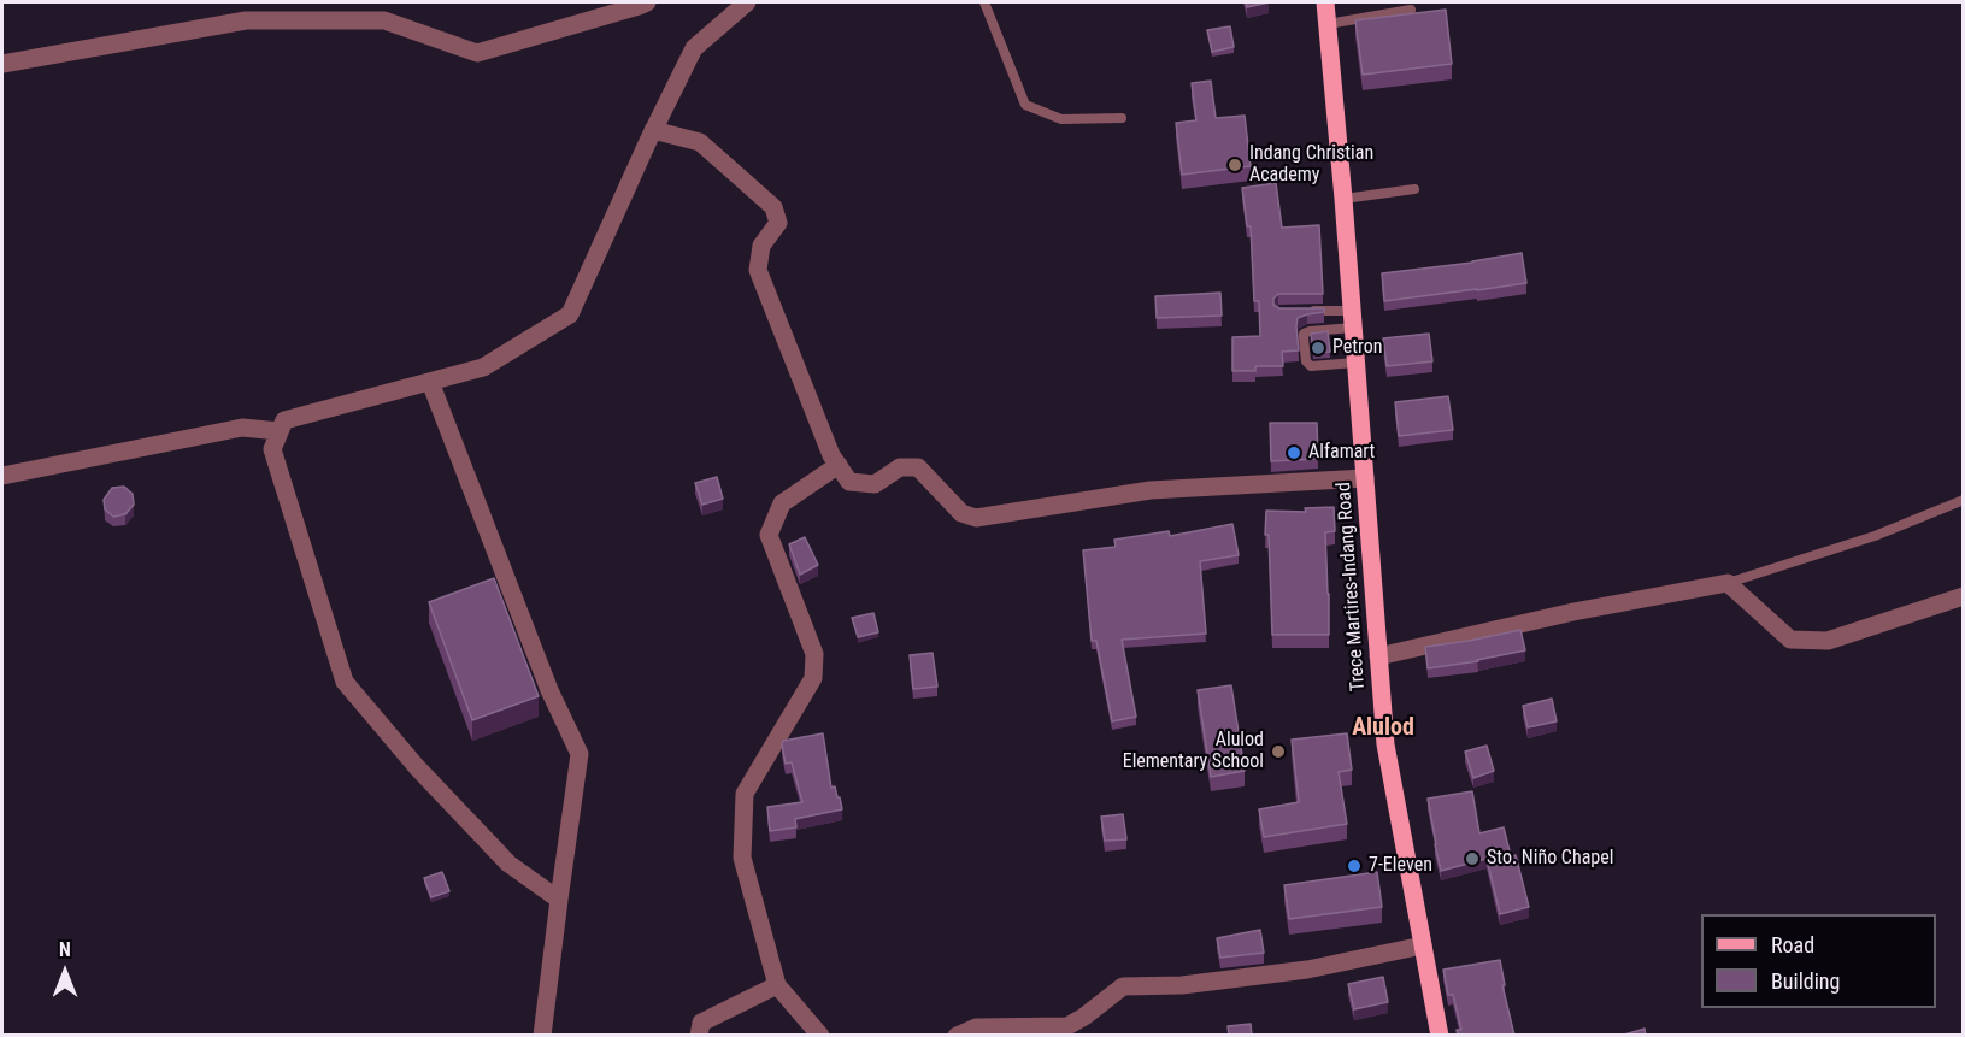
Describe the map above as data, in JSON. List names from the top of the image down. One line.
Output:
{"streets":{"main road":["Trece Martires-Indang Road"]},"districts":["Alulod"],"places":["Indang Christian Academy","Petron","Alfamart","Alulod Elementary School","Sto. Niño Chapel","7-Eleven"],"legend":["Road","Building"],"north":"top"}
